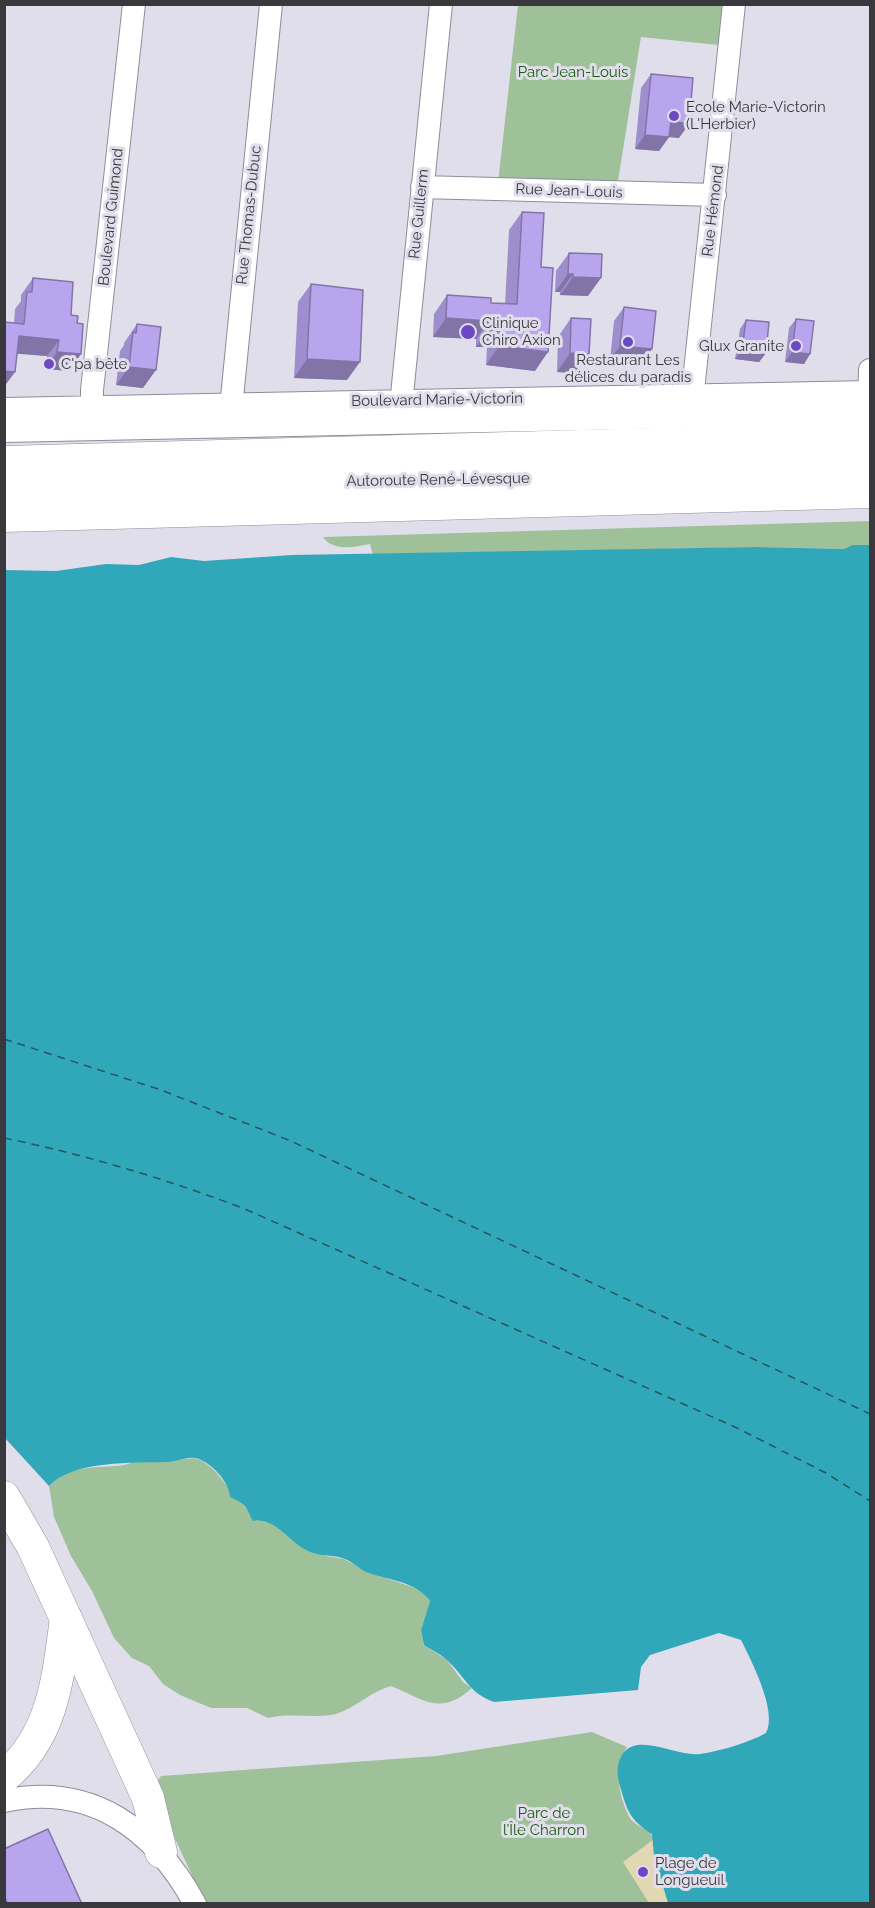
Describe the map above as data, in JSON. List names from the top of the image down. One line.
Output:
{"streets":{"highway":["Autoroute René-Lévesque"],"street":["Rue Jean-Louis","Rue Hémond","Rue Guillerm","Rue Thomas-Dubuc","Boulevard Guimond","Boulevard Marie-Victorin"]},"crossings":[["Rue Jean-Louis","Rue Hémond"],["Rue Jean-Louis","Rue Guillerm"],["Rue Hémond","Boulevard Marie-Victorin"],["Rue Guillerm","Boulevard Marie-Victorin"],["Rue Thomas-Dubuc","Boulevard Marie-Victorin"],["Boulevard Guimond","Boulevard Marie-Victorin"]],"parks":["Parc Jean-Louis","Parc de l’Île Charron"],"places":["Ecole Marie-Victorin (L'Herbier)","Clinique Chiro Axion","Restaurant Les délices du paradis","Glux Granite","C'pa bête","Plage de Longueuil"]}
